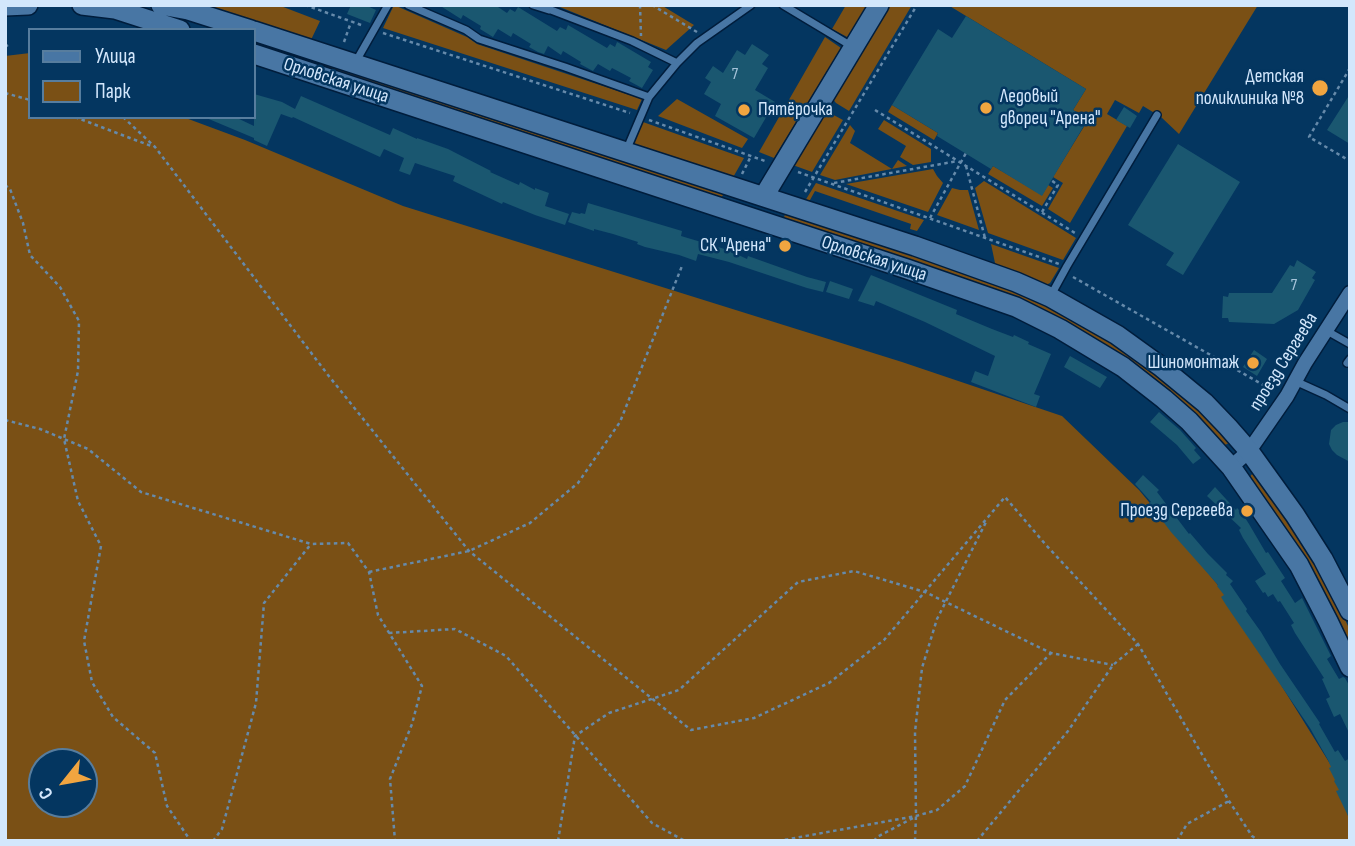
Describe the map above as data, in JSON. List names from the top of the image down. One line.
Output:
{"streets":{"street":["Орловская улица","проезд Сергеева"]},"crossings":[["Орловская улица","проезд Сергеева"]],"places":["Детская поликлиника №8","Ледовый дворец \"Арена\"","Пятёрочка","СК \"Арена\"","Шиномонтаж","Проезд Сергеева"],"house_numbers":["7","7"],"legend":["Улица","Парк"],"north":"bottom left"}
